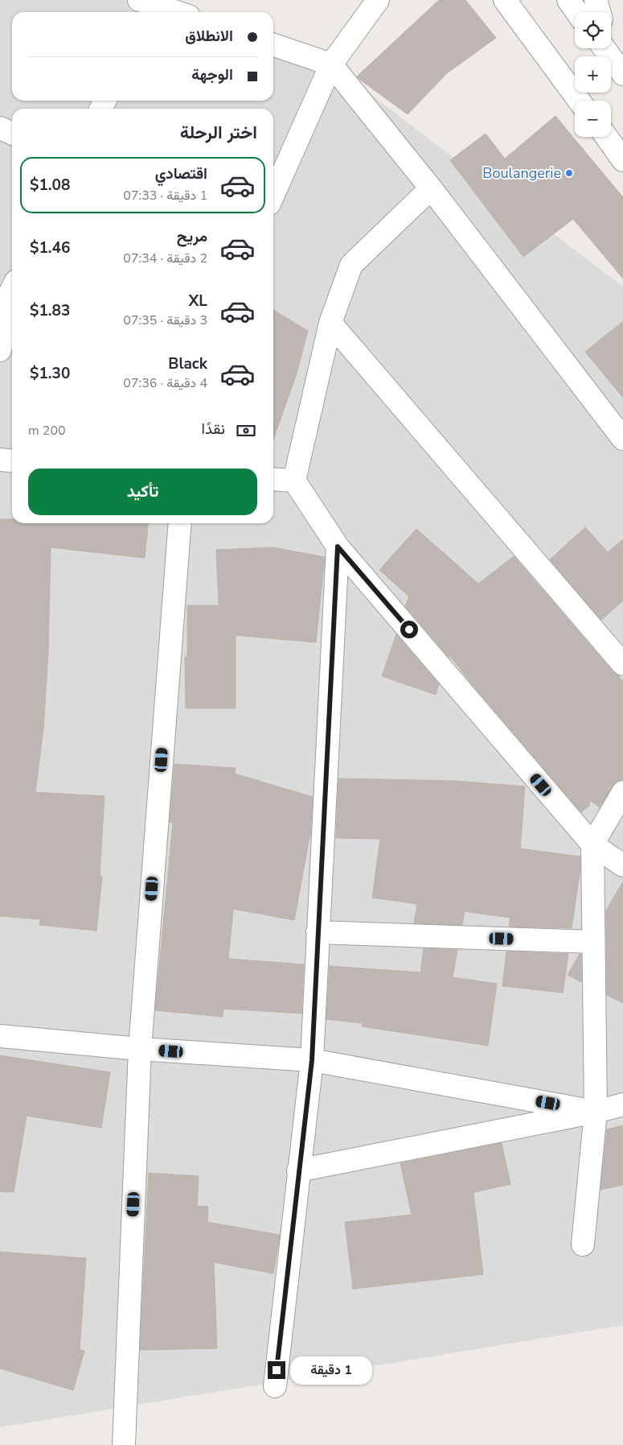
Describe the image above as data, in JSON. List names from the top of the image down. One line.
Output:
{"places":["Boulangerie"],"page":{"map_buttons":["+","−"],"banner":["الانطلاق","الوجهة"],"heading":"اختر الرحلة","list":[{"name":"اقتصادي","note":"1 دقيقة · 07:33","value":"$1.08"},{"name":"مريح","note":"2 دقيقة · 07:34","value":"$1.46"},{"name":"XL","note":"3 دقيقة · 07:35","value":"$1.83"},{"name":"Black","note":"4 دقيقة · 07:36","value":"$1.30"}],"pay":["نقدًا","200 m"],"buttons":"تأكيد","bubble":"1 دقيقة"}}
